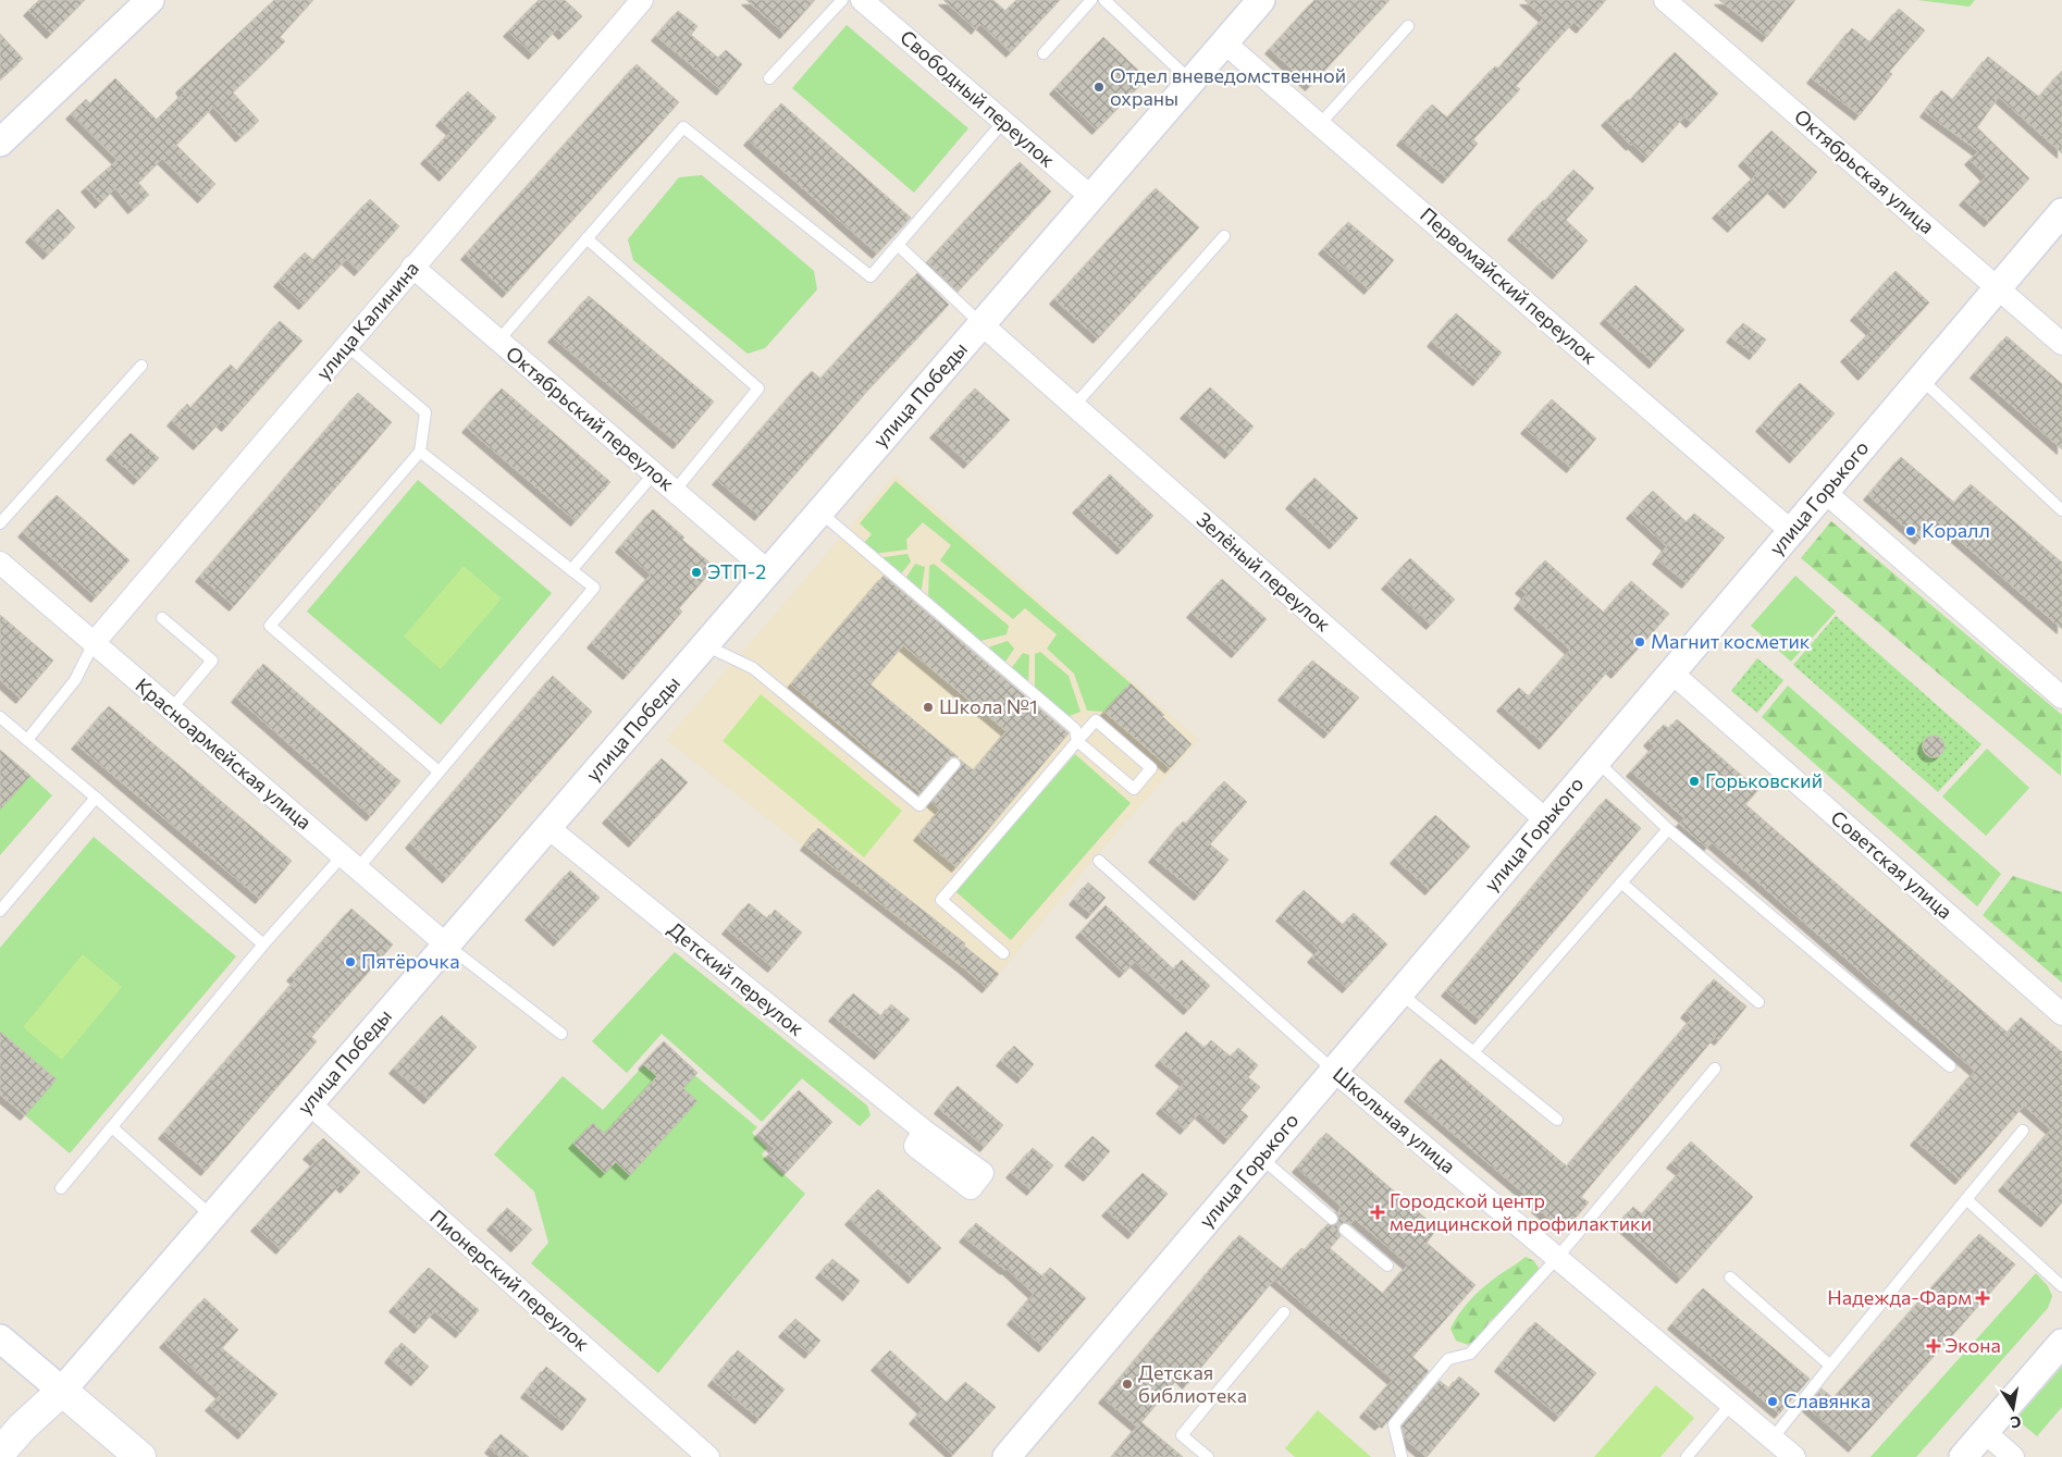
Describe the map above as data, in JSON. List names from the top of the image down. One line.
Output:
{"streets":{"main road":["улица Победы"],"street":["Свободный переулок","Октябрьская улица","Первомайский переулок","улица Калинина","Октябрьский переулок","улица Горького","Зелёный переулок","Красноармейская улица","Советская улица","Детский переулок","Школьная улица","Пионерский переулок"]},"crossings":[["Свободный переулок","улица Победы"],["Октябрьская улица","улица Горького"],["Первомайский переулок","улица Победы"],["Первомайский переулок","улица Горького"],["улица Калинина","Октябрьский переулок"],["улица Калинина","Красноармейская улица"],["улица Победы","Октябрьский переулок"],["улица Победы","Зелёный переулок"],["улица Победы","Красноармейская улица"],["улица Победы","Детский переулок"],["улица Победы","Пионерский переулок"],["улица Горького","Зелёный переулок"],["улица Горького","Советская улица"],["улица Горького","Школьная улица"]],"places":{"other":["Отдел вневедомственной охраны","Коралл","ЭТП-2","Магнит косметик","Школа №1","Горьковский","Пятёрочка","Детская библиотека","Славянка"],"health":["Городской центр медицинской профилактики","Надежда-Фарм","Экона"]},"north":"bottom"}
